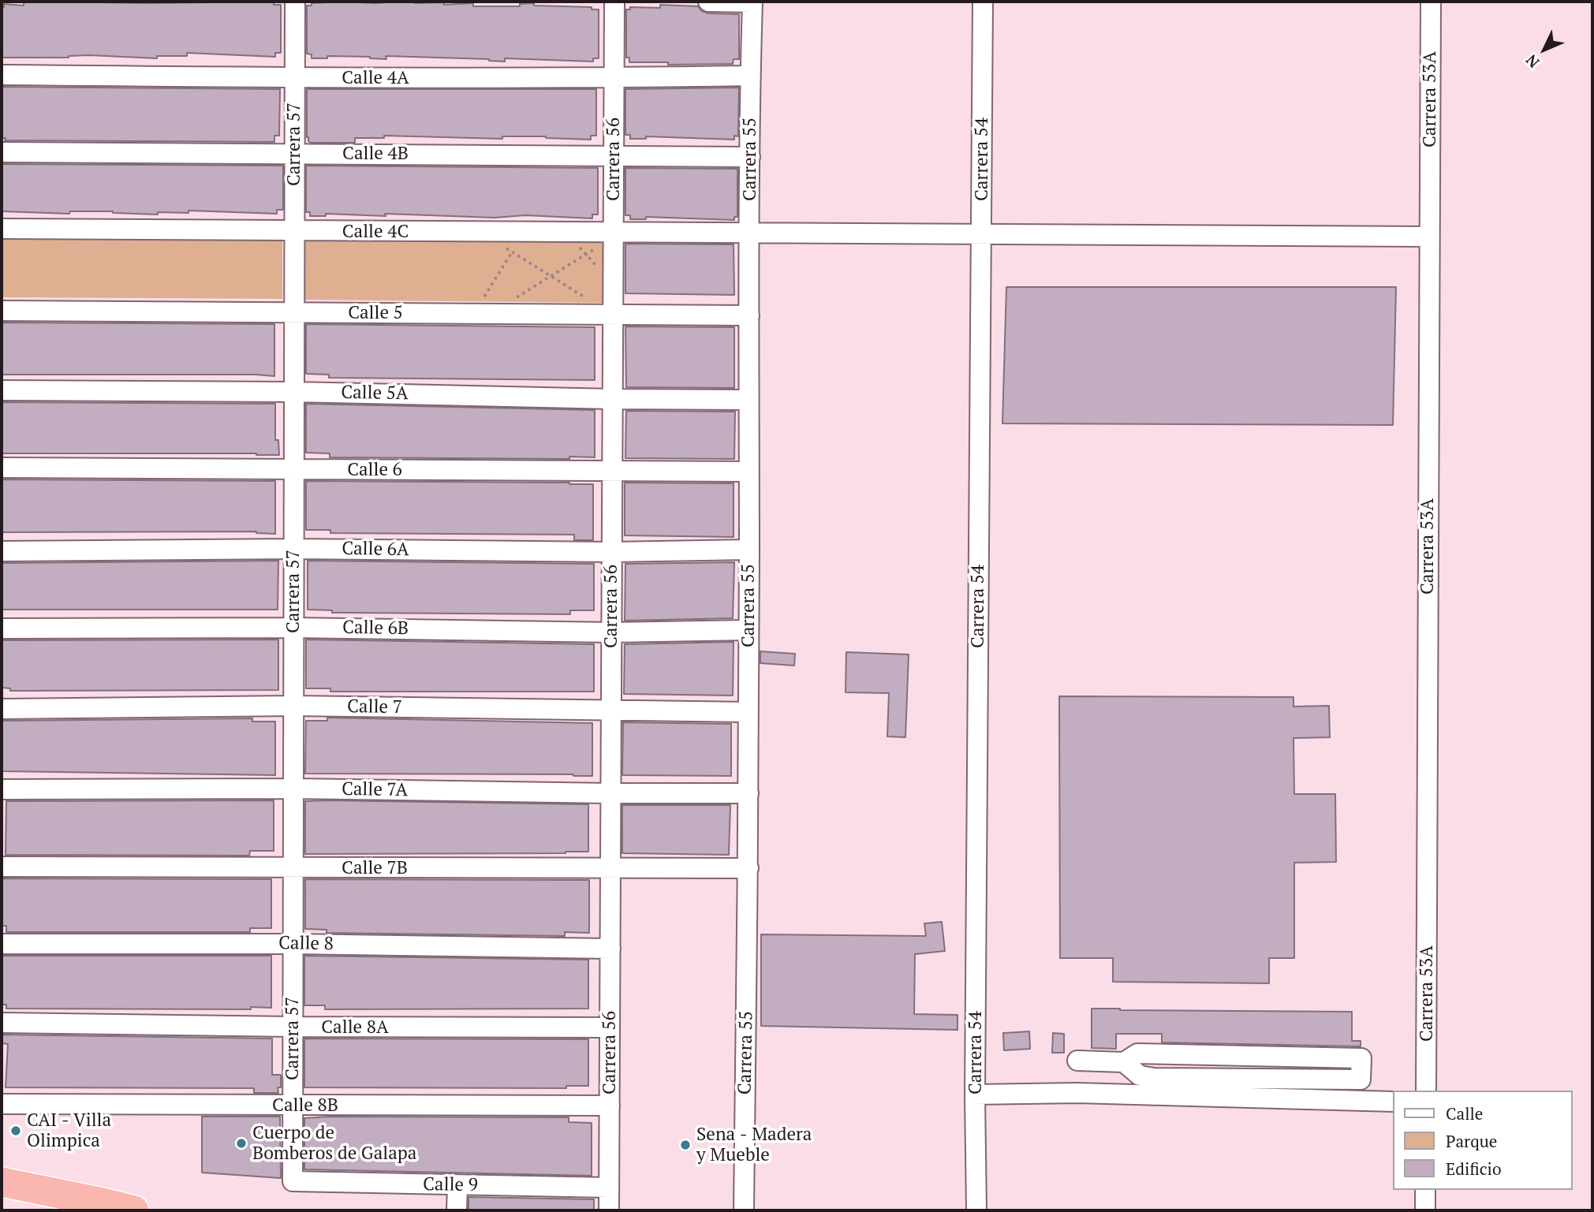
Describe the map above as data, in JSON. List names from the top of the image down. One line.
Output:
{"streets":{"street":["Calle 4A","Carrera 53A","Carrera 57","Calle 4B","Carrera 56","Carrera 55","Carrera 54","Calle 4C","Calle 5","Calle 5A","Calle 6","Calle 6A","Calle 6B","Calle 7","Calle 7A","Calle 7B","Calle 8","Calle 8A","Calle 8B","Calle 9"]},"crossings":[["Calle 4A","Carrera 57"],["Calle 4A","Carrera 56"],["Calle 4A","Carrera 55"],["Carrera 53A","Calle 4C"],["Carrera 57","Calle 4B"],["Carrera 57","Calle 4C"],["Carrera 57","Calle 5"],["Carrera 57","Calle 5A"],["Carrera 57","Calle 6"],["Carrera 57","Calle 6A"],["Carrera 57","Calle 6B"],["Carrera 57","Calle 7"],["Carrera 57","Calle 7A"],["Carrera 57","Calle 7B"],["Carrera 57","Calle 8"],["Carrera 57","Calle 8A"],["Carrera 57","Calle 8B"],["Carrera 57","Calle 9"],["Calle 4B","Carrera 56"],["Calle 4B","Carrera 55"],["Carrera 56","Calle 4C"],["Carrera 56","Calle 5"],["Carrera 56","Calle 5A"],["Carrera 56","Calle 6"],["Carrera 56","Calle 6A"],["Carrera 56","Calle 6B"],["Carrera 56","Calle 7"],["Carrera 56","Calle 7A"],["Carrera 56","Calle 7B"],["Carrera 56","Calle 8"],["Carrera 56","Calle 8A"],["Carrera 56","Calle 8B"],["Carrera 56","Calle 9"],["Carrera 55","Calle 4C"],["Carrera 55","Calle 5"],["Carrera 55","Calle 5A"],["Carrera 55","Calle 6"],["Carrera 55","Calle 6A"],["Carrera 55","Calle 6B"],["Carrera 55","Calle 7"],["Carrera 55","Calle 7A"],["Carrera 55","Calle 7B"],["Carrera 54","Calle 4C"]],"places":["CAI - Villa Olimpica","Cuerpo de Bomberos de Galapa","Sena - Madera y Mueble"],"legend":["Calle","Parque","Edificio"],"north":"bottom left"}
